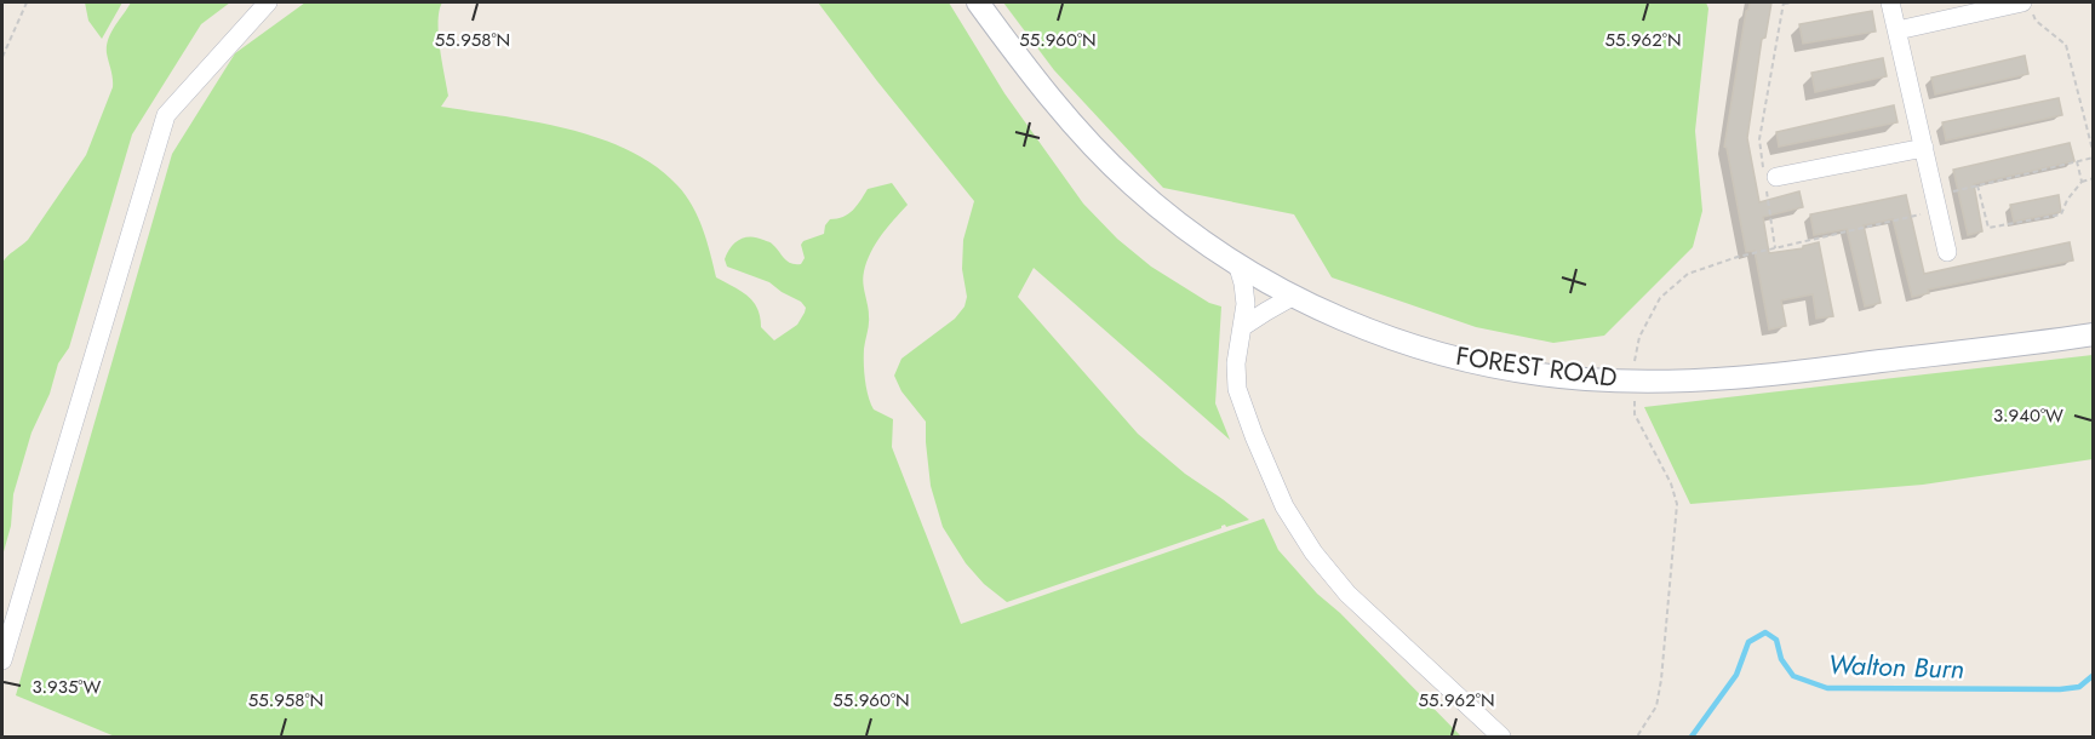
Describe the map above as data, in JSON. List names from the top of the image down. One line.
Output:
{"streets":{"street":["FOREST ROAD"]},"water":["Walton Burn"],"coordinates":["55.958°N","55.960°N","55.962°N","3.940°W","3.935°W"]}
